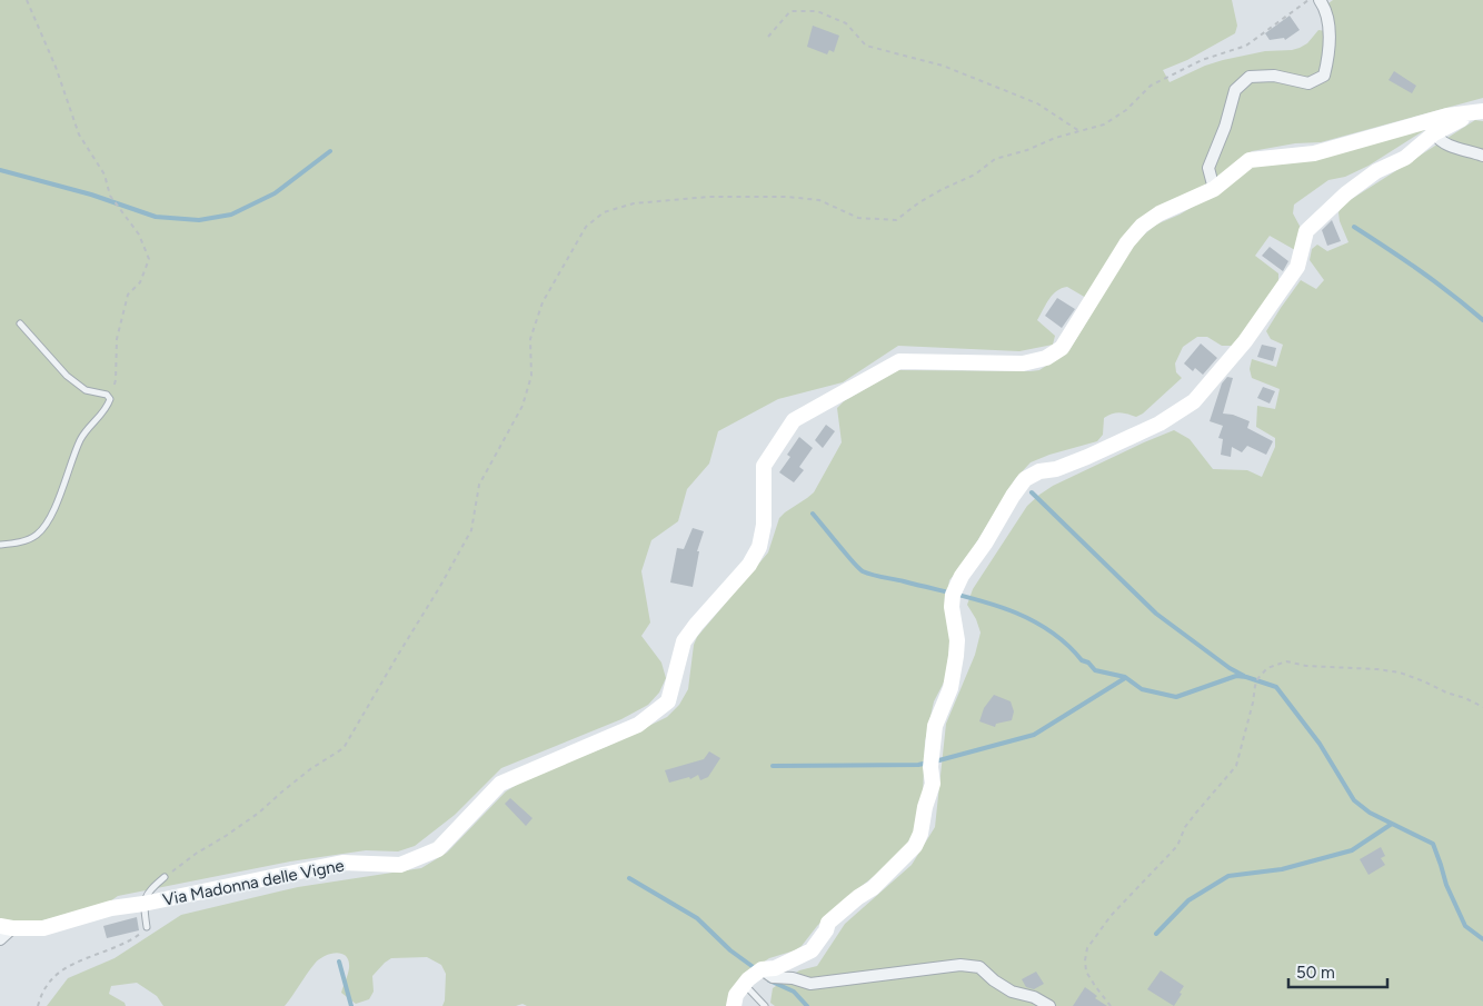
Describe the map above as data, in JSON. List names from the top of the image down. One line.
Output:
{"streets":{"street":["Via Madonna delle Vigne"]},"scale_bar":"50 m"}
